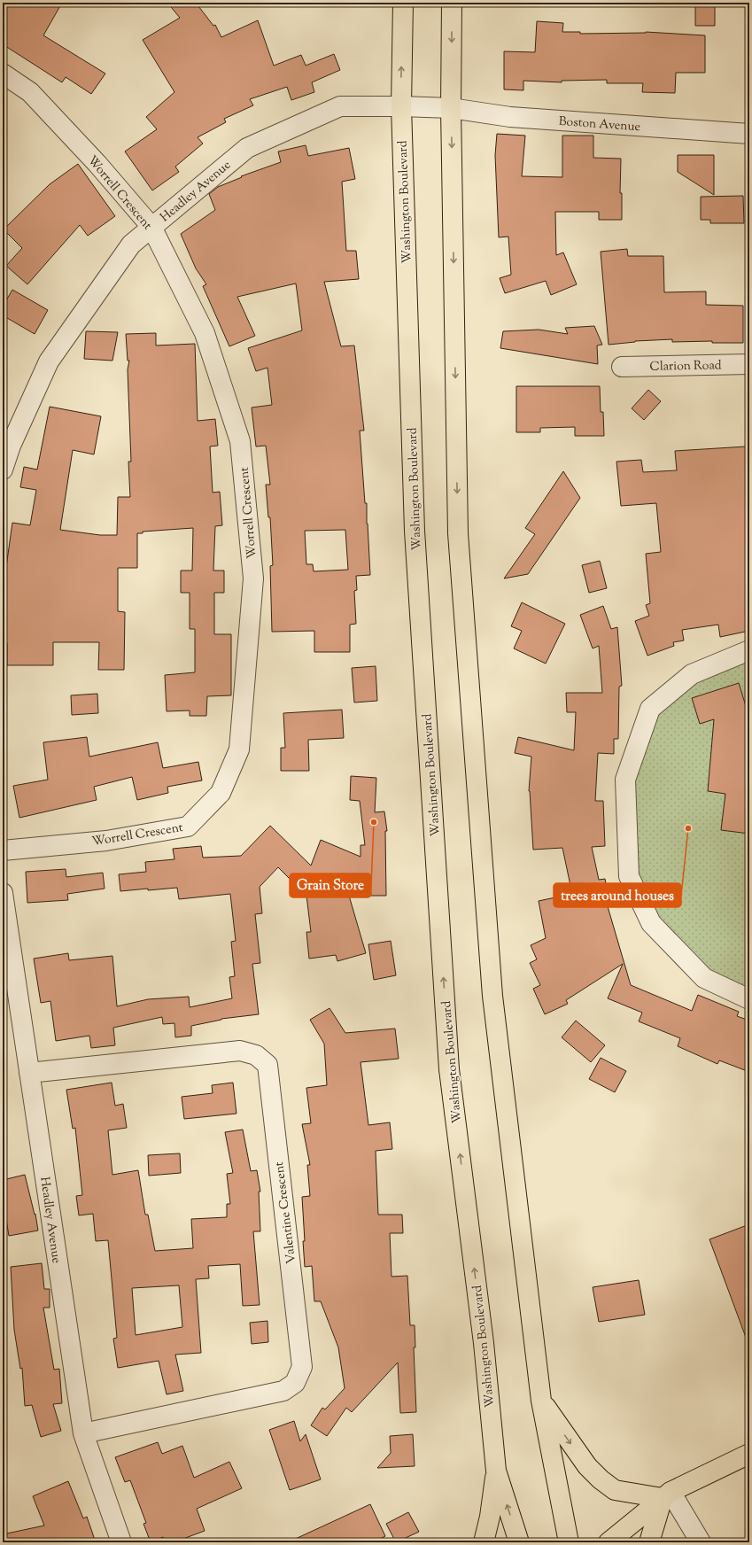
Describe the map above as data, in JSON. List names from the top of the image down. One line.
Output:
{"streets":{"main road":["Washington Boulevard"],"street":["Boston Avenue","Headley Avenue","Worrell Crescent","Clarion Road","Valentine Crescent"]},"crossings":[["Boston Avenue","Headley Avenue"],["Headley Avenue","Worrell Crescent"],["Headley Avenue","Washington Boulevard"],["Headley Avenue","Valentine Crescent"]],"places":["Grain Store","trees around houses"]}
